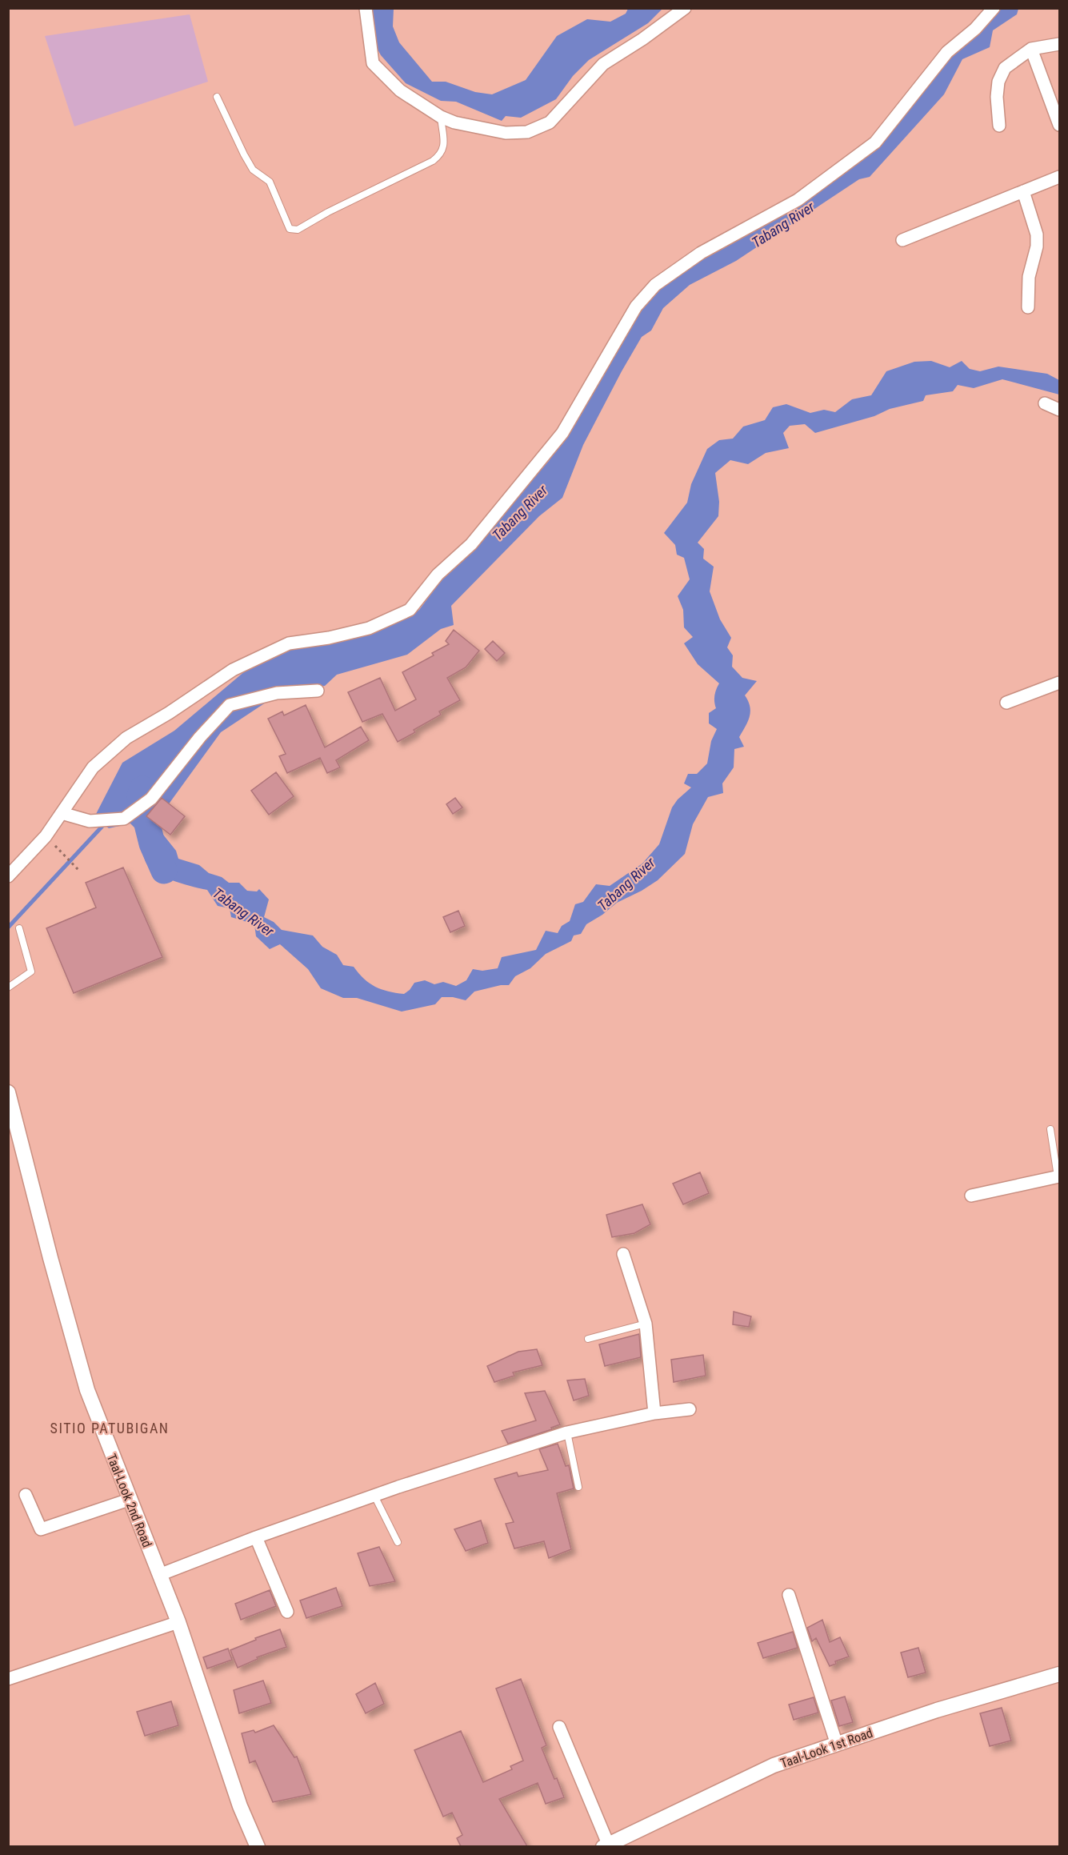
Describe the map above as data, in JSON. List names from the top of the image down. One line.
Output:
{"streets":{"street":["Taal-Look 2nd Road","Taal-Look 1st Road"]},"districts":["SITIO PATUBIGAN"],"water":["Tabang River"]}
